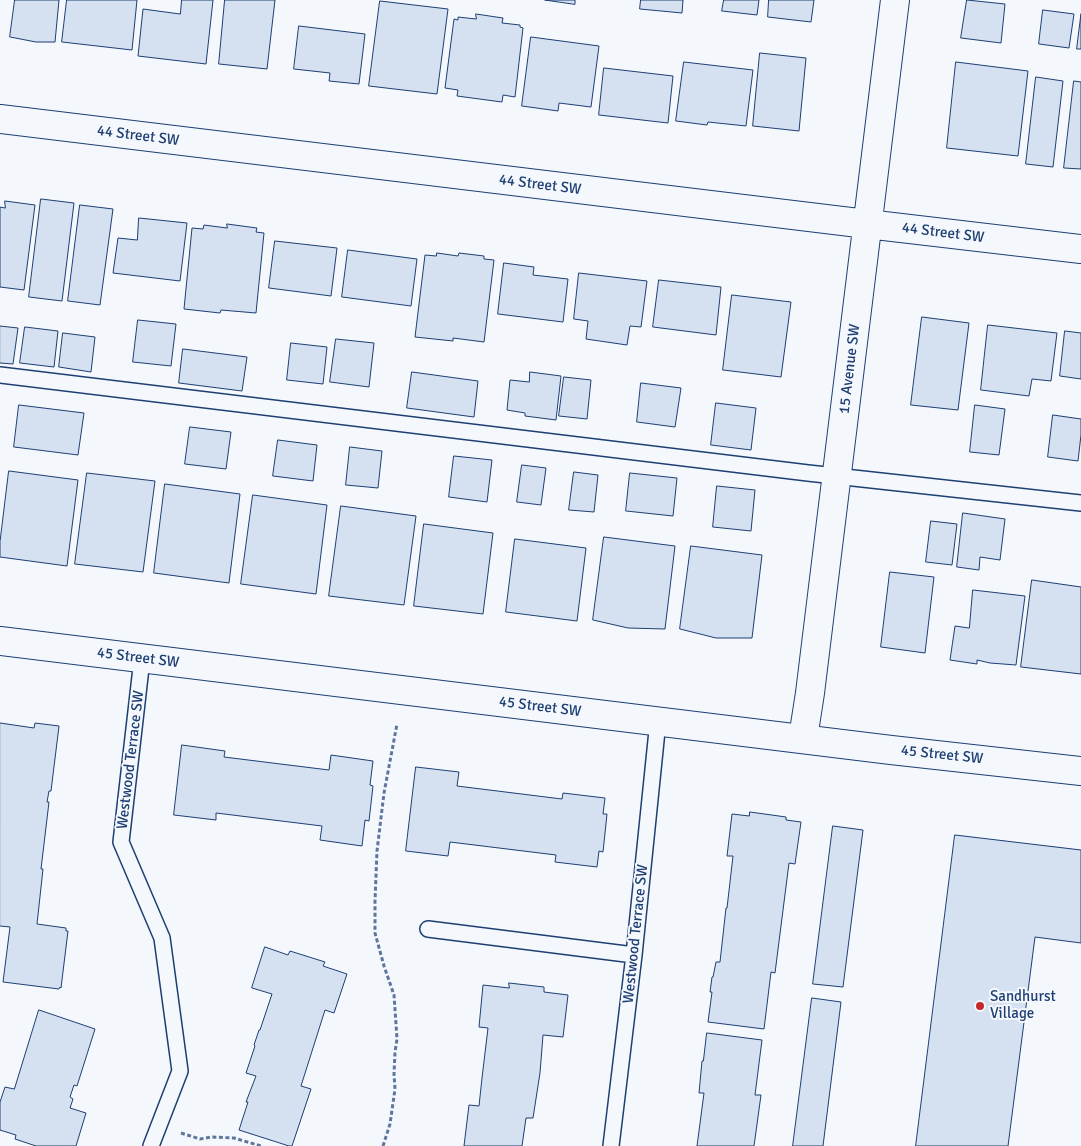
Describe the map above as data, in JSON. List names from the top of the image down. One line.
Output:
{"streets":{"street":["44 Street SW","15 Avenue SW","45 Street SW"],"lane":["Westwood Terrace SW"]},"crossings":[["44 Street SW","15 Avenue SW"],["15 Avenue SW","45 Street SW"],["45 Street SW","Westwood Terrace SW"]],"places":["Sandhurst Village"]}
